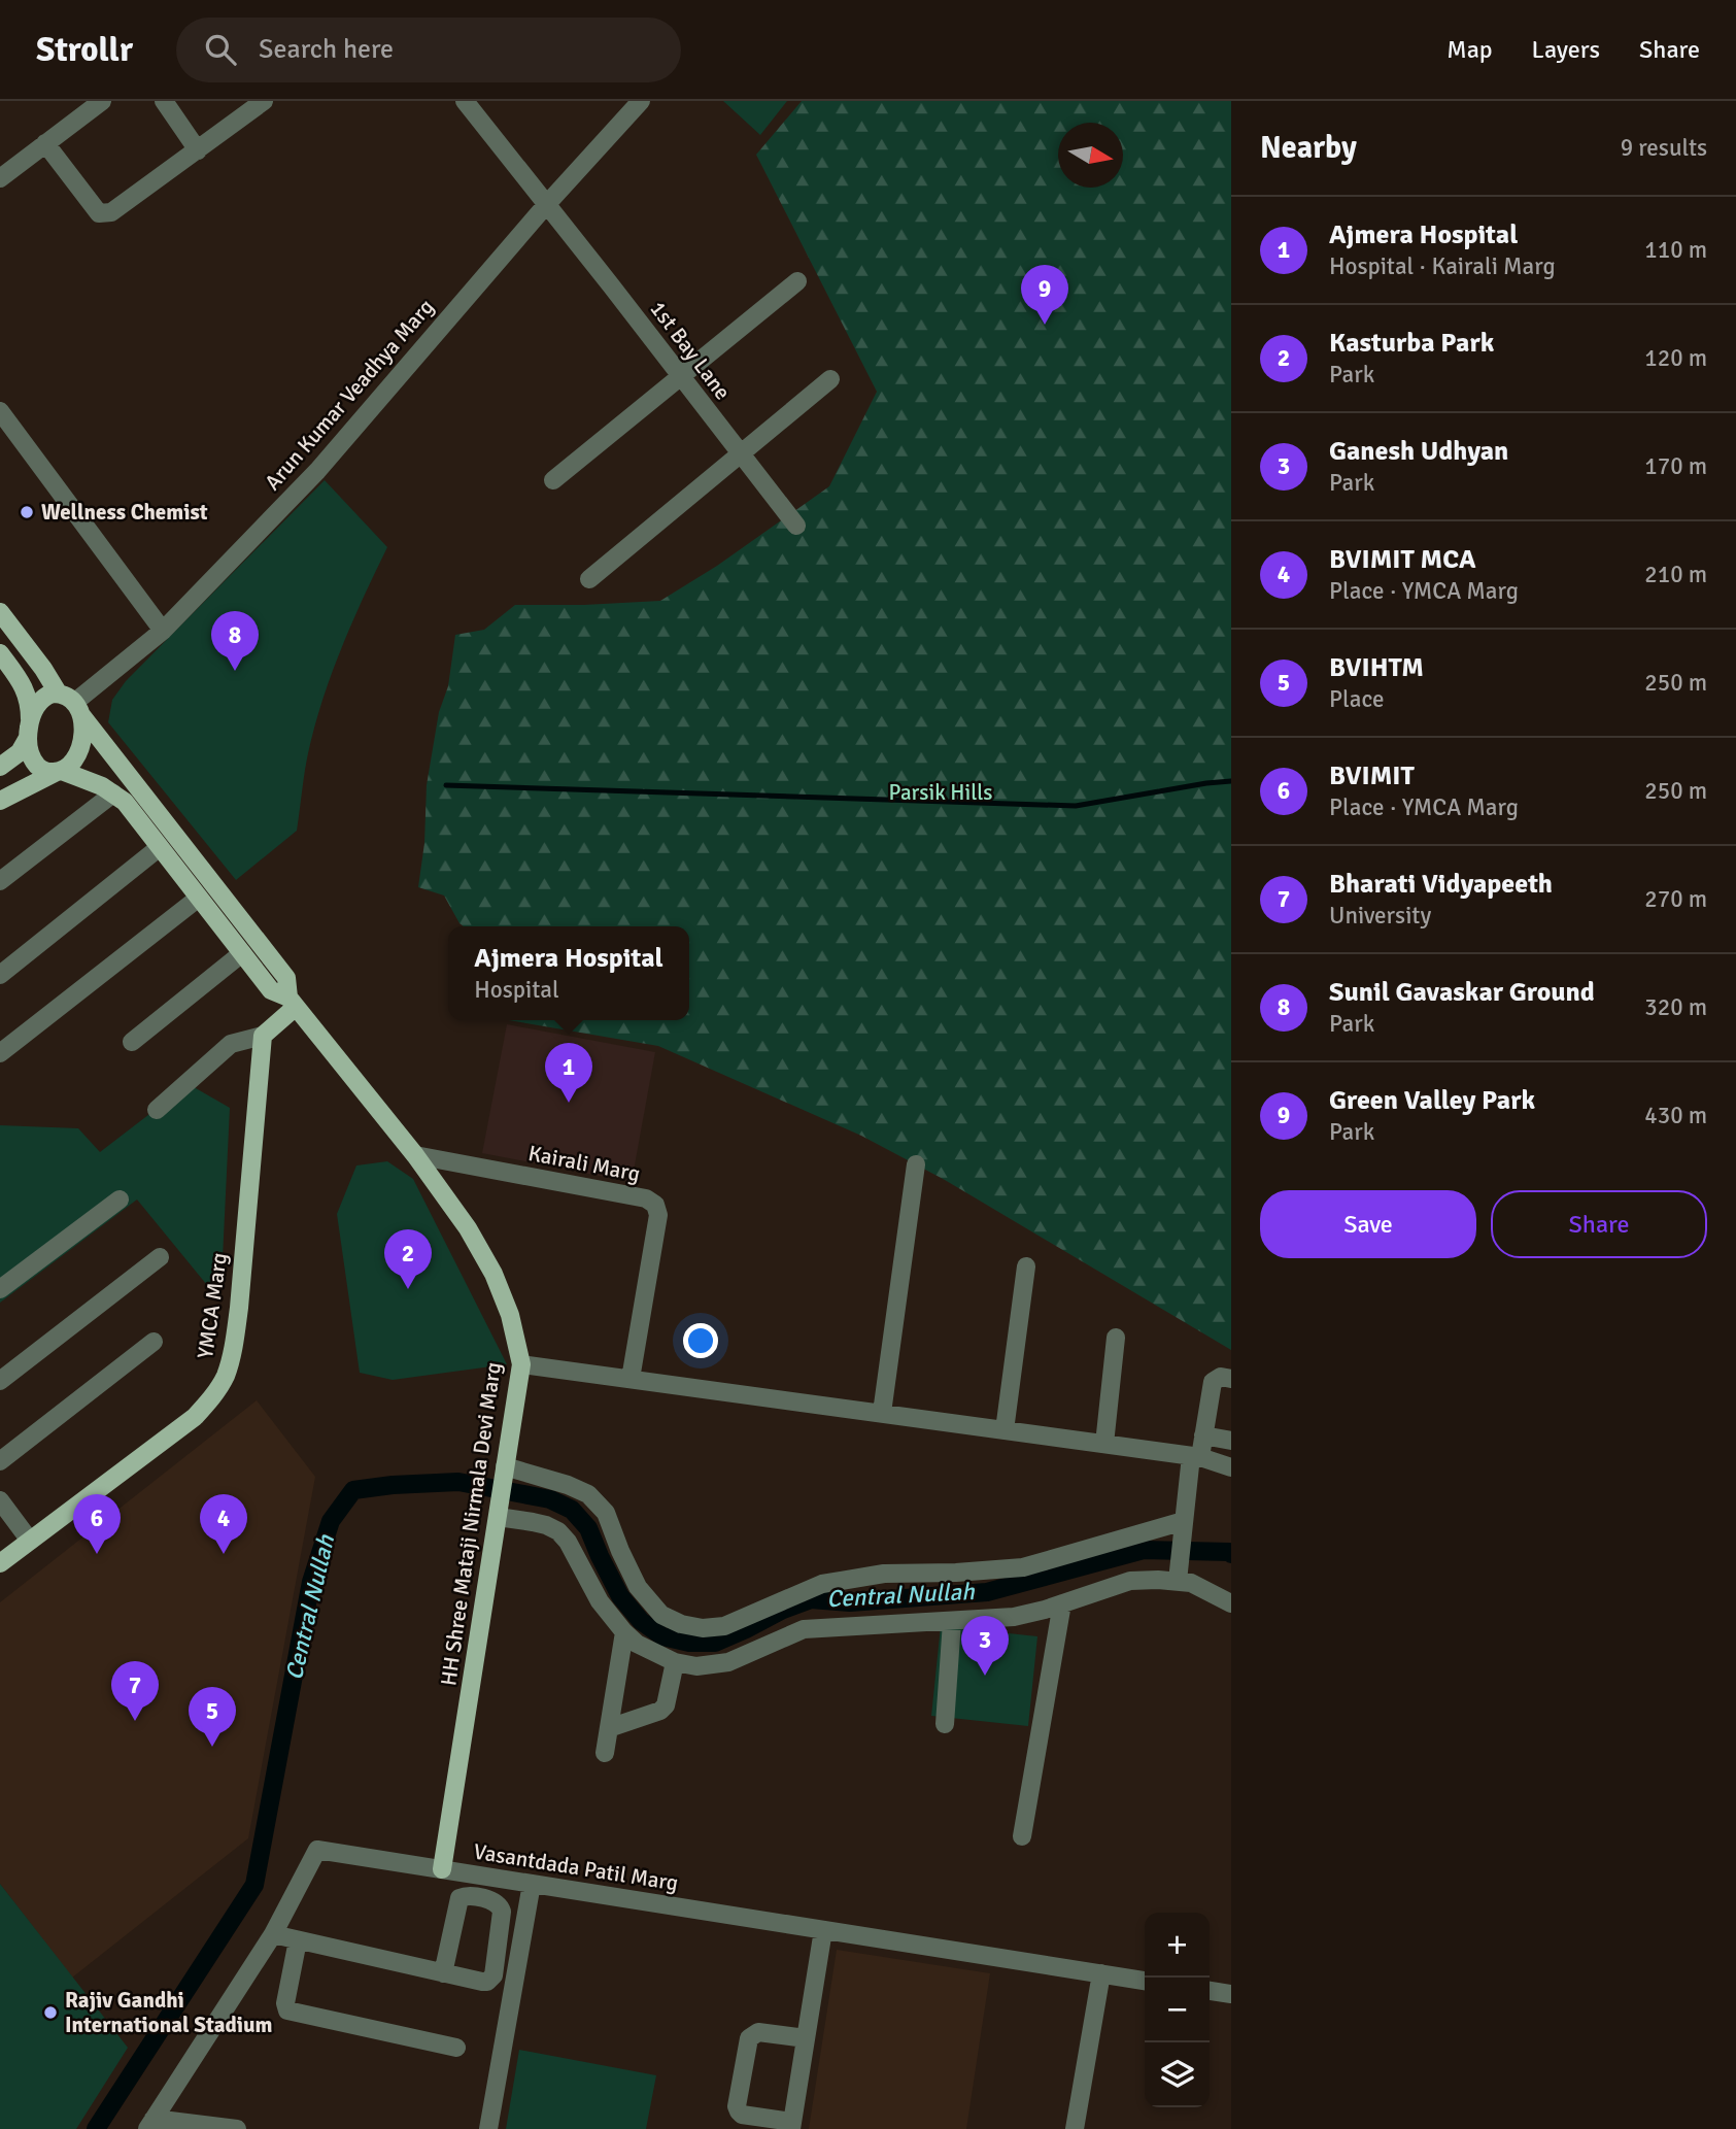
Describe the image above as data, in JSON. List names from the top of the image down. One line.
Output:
{"streets":{"main road":["YMCA Marg","HH Shree Mataji Nirmala Devi Marg"],"street":["1st Bay Lane","Arun Kumar Veadhya Marg","Kairali Marg","Vasantdada Patil Marg"]},"crossings":[["1st Bay Lane","Arun Kumar Veadhya Marg"],["Arun Kumar Veadhya Marg","HH Shree Mataji Nirmala Devi Marg"],["Kairali Marg","HH Shree Mataji Nirmala Devi Marg"],["HH Shree Mataji Nirmala Devi Marg","Vasantdada Patil Marg"]],"water":["Central Nullah"],"parks":["Parsik Hills"],"places":["Wellness Chemist","Rajiv Gandhi International Stadium"],"north":"right","page":{"header":"Strollr","search":"Search here","nav":["Map","Layers","Share"],"heading":["Nearby","9 results"],"list":[{"mark":"1","name":"Ajmera Hospital","note":"Hospital · Kairali Marg","value":"110 m"},{"mark":"2","name":"Kasturba Park","note":"Park","value":"120 m"},{"mark":"3","name":"Ganesh Udhyan","note":"Park","value":"170 m"},{"mark":"4","name":"BVIMIT MCA","note":"Place · YMCA Marg","value":"210 m"},{"mark":"5","name":"BVIHTM","note":"Place","value":"250 m"},{"mark":"6","name":"BVIMIT","note":"Place · YMCA Marg","value":"250 m"},{"mark":"7","name":"Bharati Vidyapeeth","note":"University","value":"270 m"},{"mark":"8","name":"Sunil Gavaskar Ground","note":"Park","value":"320 m"},{"mark":"9","name":"Green Valley Park","note":"Park","value":"430 m"}],"pins":["9","8","1","2","4","6","3","7","5"],"popup":["Ajmera Hospital","Hospital"],"buttons":["Save","Share"],"map_buttons":["+","−"]}}
